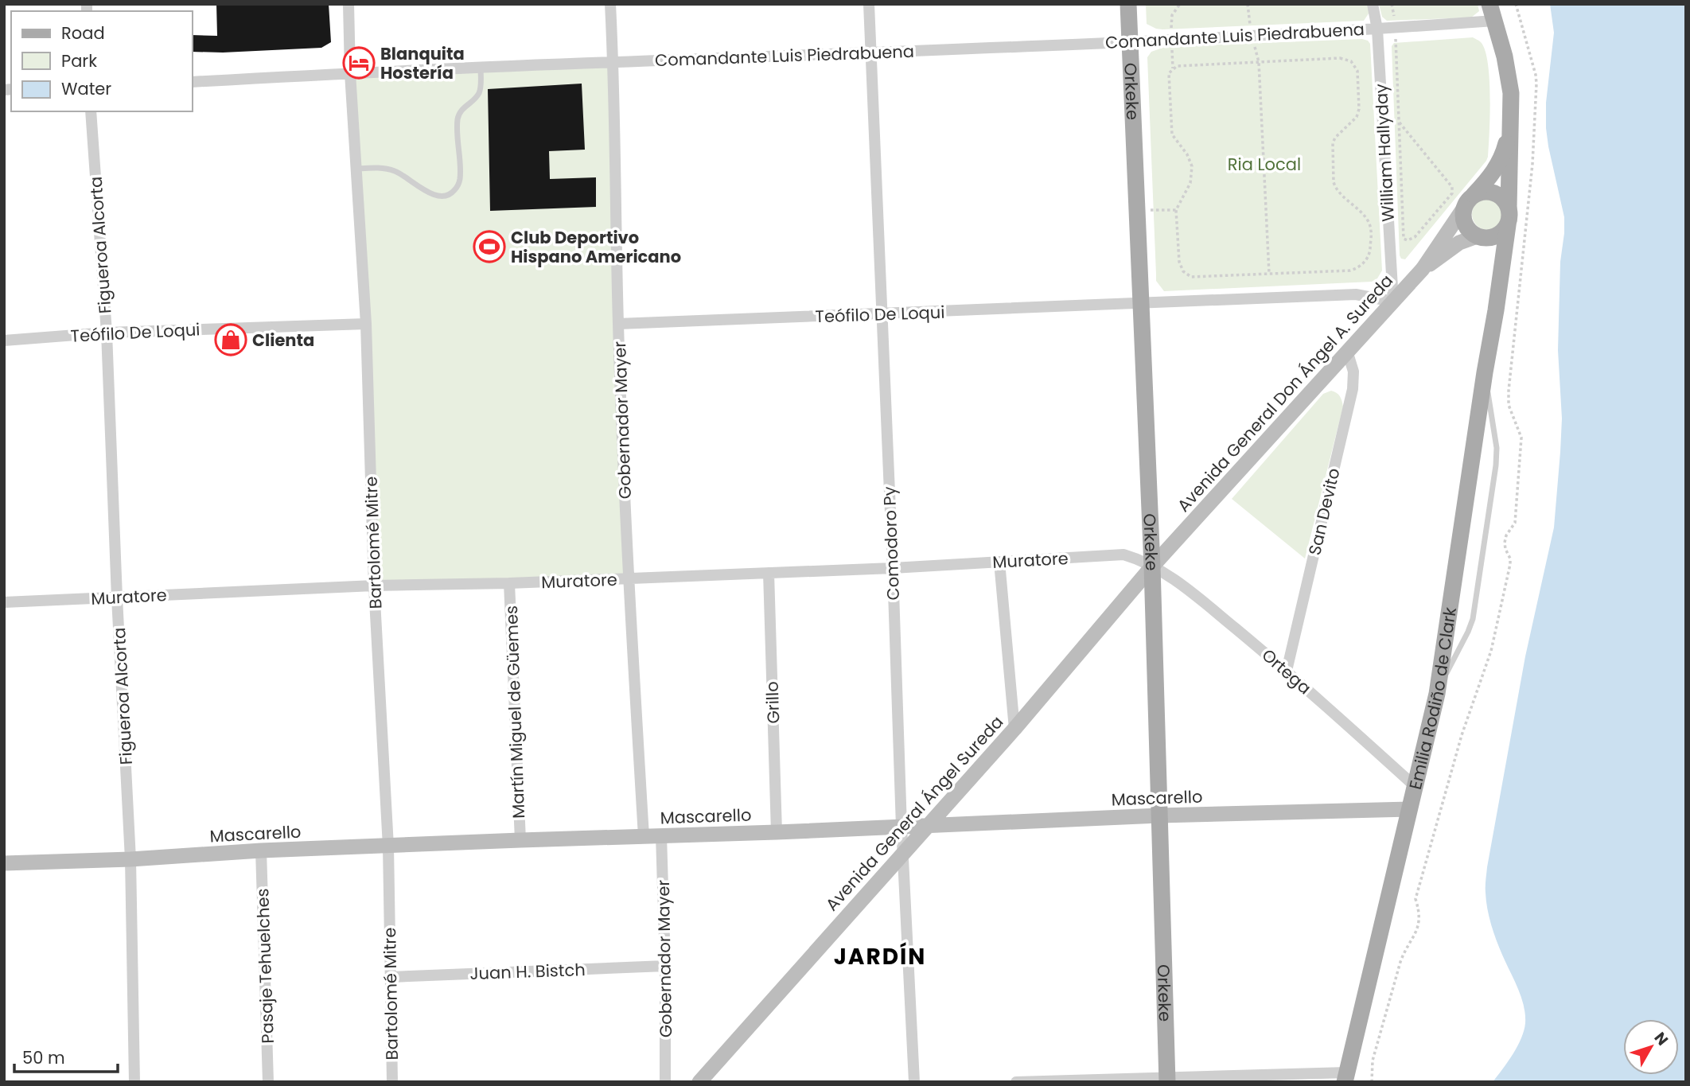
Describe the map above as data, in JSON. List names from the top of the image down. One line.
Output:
{"streets":{"main road":["Orkeke","Avenida General Don Ángel A. Sureda","Emilia Rodiño de Clark","Mascarello","Avenida General Ángel Sureda"],"street":["Comandante Luis Piedrabuena","William Hallyday","Figueroa Alcorta","Teófilo De Loqui","Gobernador Mayer","San Devito","Bartolomé Mitre","Comodoro Py","Muratore","Ortega","Grillo","Martín Miguel de Güemes","Pasaje Tehuelches","Juan H. Bistch"]},"crossings":[["Comandante Luis Piedrabuena","Orkeke"],["Comandante Luis Piedrabuena","William Hallyday"],["Comandante Luis Piedrabuena","Gobernador Mayer"],["Comandante Luis Piedrabuena","Bartolomé Mitre"],["Comandante Luis Piedrabuena","Comodoro Py"],["Orkeke","Teófilo De Loqui"],["Orkeke","Avenida General Don Ángel A. Sureda"],["Orkeke","Muratore"],["Orkeke","Ortega"],["Orkeke","Mascarello"],["Orkeke","Avenida General Ángel Sureda"],["William Hallyday","Teófilo De Loqui"],["William Hallyday","Avenida General Don Ángel A. Sureda"],["Figueroa Alcorta","Teófilo De Loqui"],["Figueroa Alcorta","Muratore"],["Figueroa Alcorta","Mascarello"],["Teófilo De Loqui","Avenida General Don Ángel A. Sureda"],["Teófilo De Loqui","Gobernador Mayer"],["Teófilo De Loqui","Bartolomé Mitre"],["Teófilo De Loqui","Comodoro Py"],["Avenida General Don Ángel A. Sureda","San Devito"],["Avenida General Don Ángel A. Sureda","Muratore"],["Avenida General Don Ángel A. Sureda","Ortega"],["Avenida General Don Ángel A. Sureda","Emilia Rodiño de Clark"],["Avenida General Don Ángel A. Sureda","Avenida General Ángel Sureda"],["Gobernador Mayer","Muratore"],["Gobernador Mayer","Mascarello"],["Gobernador Mayer","Juan H. Bistch"],["San Devito","Ortega"],["Bartolomé Mitre","Muratore"],["Bartolomé Mitre","Mascarello"],["Bartolomé Mitre","Juan H. Bistch"],["Comodoro Py","Muratore"],["Comodoro Py","Mascarello"],["Comodoro Py","Avenida General Ángel Sureda"],["Muratore","Ortega"],["Muratore","Grillo"],["Muratore","Martín Miguel de Güemes"],["Muratore","Avenida General Ángel Sureda"],["Ortega","Emilia Rodiño de Clark"],["Ortega","Avenida General Ángel Sureda"],["Emilia Rodiño de Clark","Mascarello"],["Grillo","Mascarello"],["Martín Miguel de Güemes","Mascarello"],["Mascarello","Avenida General Ángel Sureda"],["Mascarello","Pasaje Tehuelches"]],"districts":["JARDÍN"],"parks":["Ria Local"],"places":{"hotel":["Blanquita Hostería"],"sports":["Club Deportivo Hispano Americano"],"shop":["Clienta"]},"legend":["Road","Park","Water"],"scale_bar":"50 m","north":"top right"}
